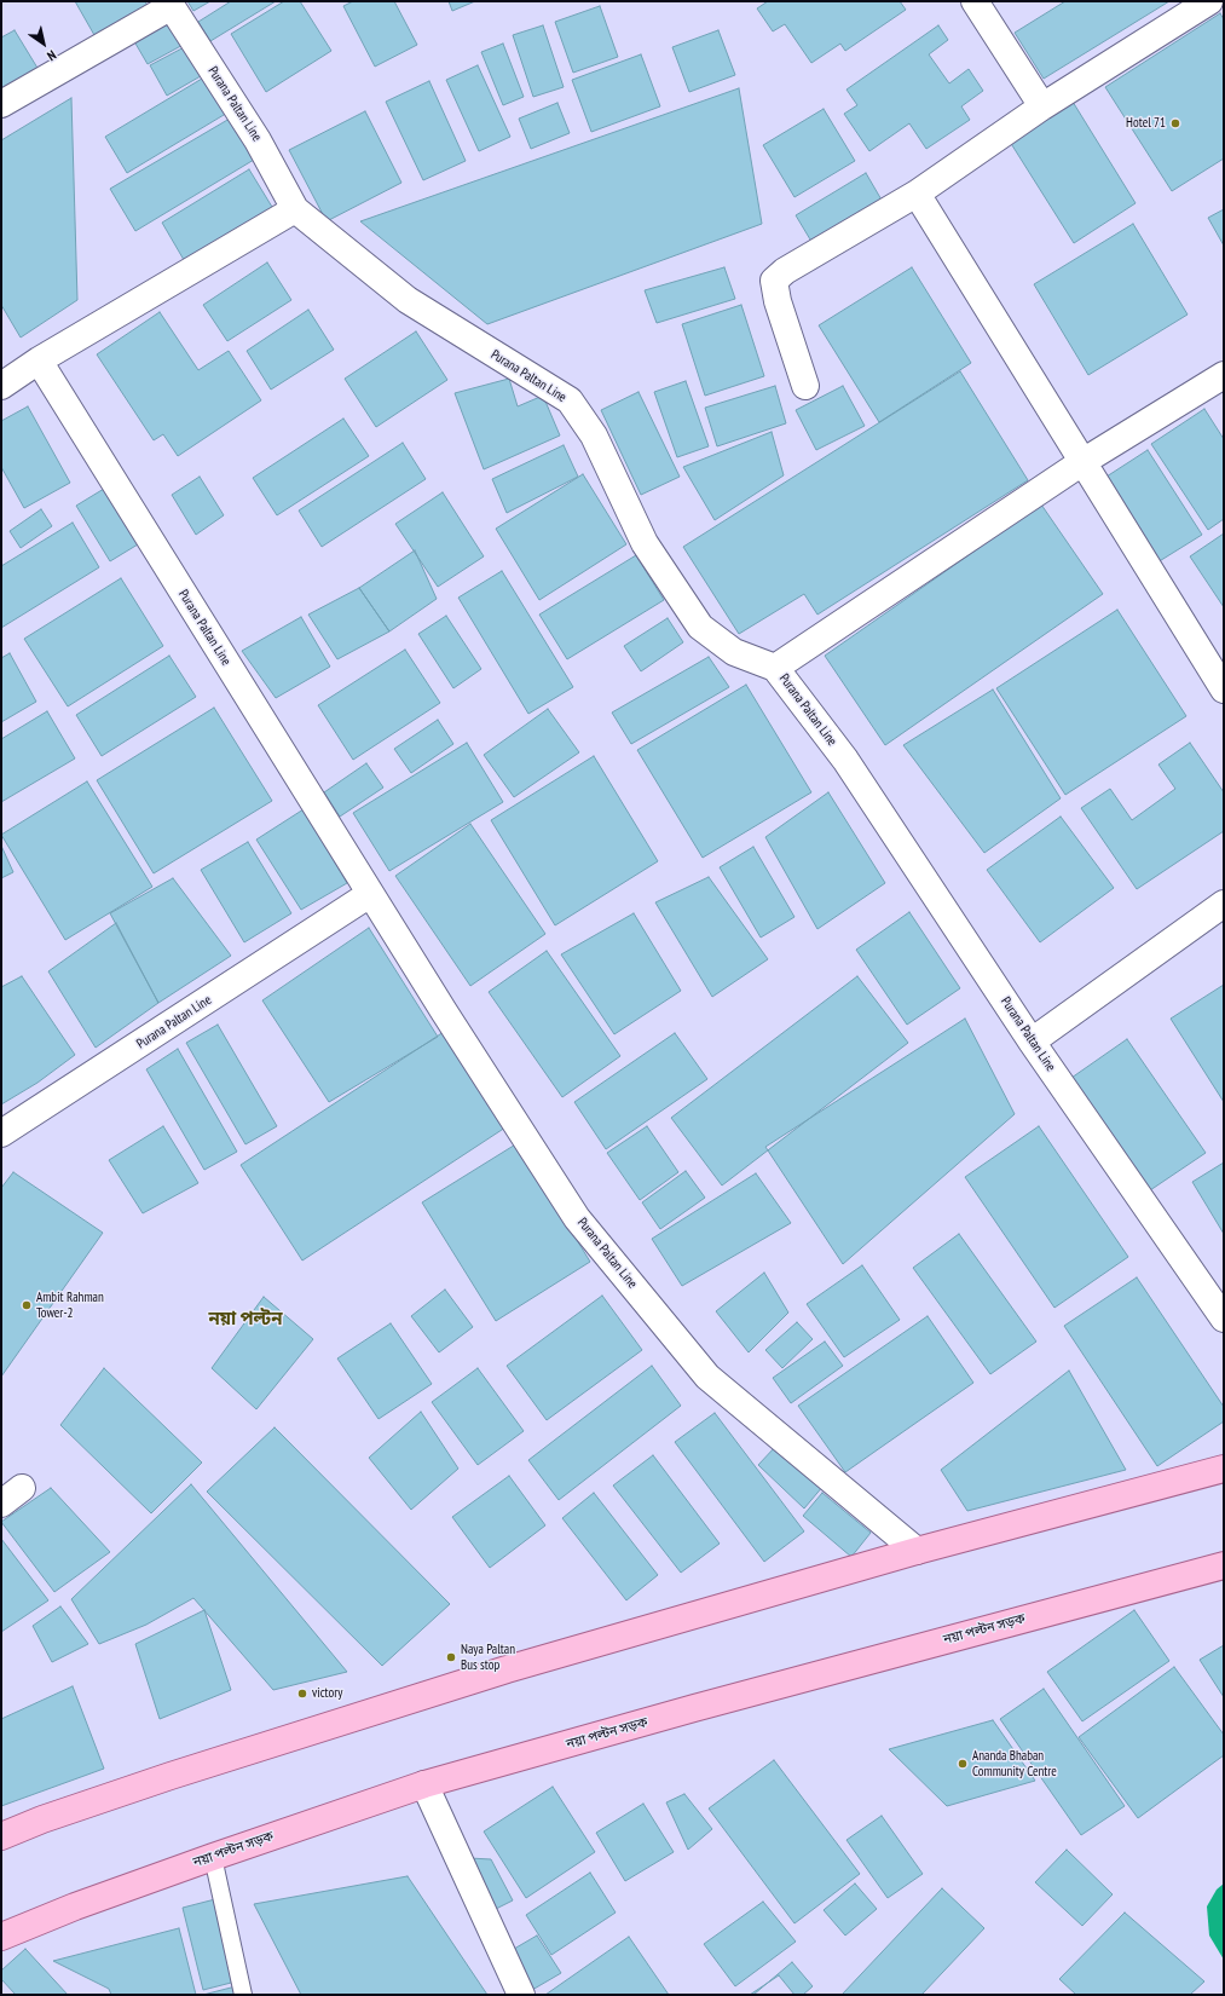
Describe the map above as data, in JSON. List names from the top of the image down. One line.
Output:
{"streets":{"main road":["নয়া পল্টন সড়ক"],"street":["Purana Paltan Line"]},"districts":["নয়া পল্টন"],"places":["Hotel 71","Ambit Rahman Tower-2","Naya Paltan Bus stop","victory","Ananda Bhaban Community Centre"],"north":"bottom right"}
